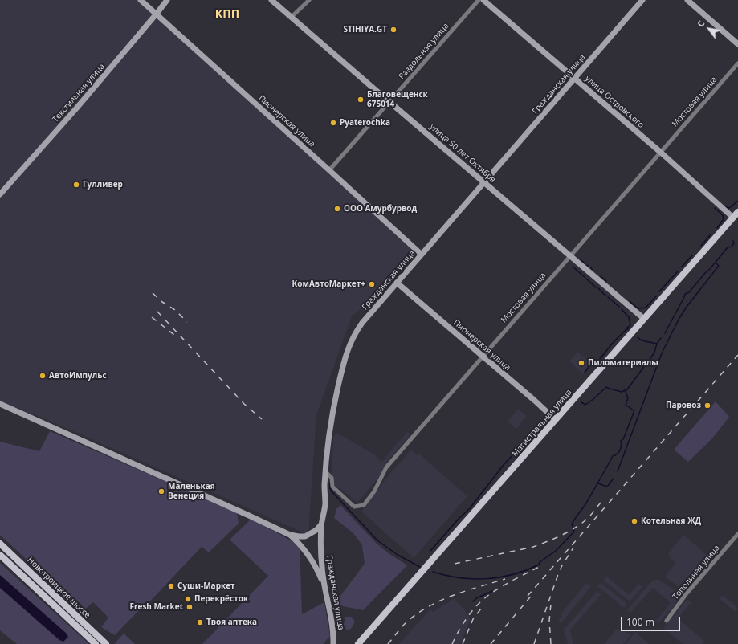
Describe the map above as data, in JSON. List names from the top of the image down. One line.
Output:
{"streets":{"main road":["Магистральная улица","Новотроицкое шоссе"],"street":["Раздольная улица","Гражданская улица","Текстильная улица","улица Островского","Мостовая улица","Пионерская улица","улица 50 лет Октября","Тополиная улица"]},"crossings":[["Раздольная улица","Пионерская улица"],["Раздольная улица","улица 50 лет Октября"],["Гражданская улица","улица Островского"],["Гражданская улица","Мостовая улица"],["Гражданская улица","Пионерская улица"],["Гражданская улица","улица 50 лет Октября"],["Текстильная улица","Пионерская улица"],["улица Островского","Мостовая улица"],["улица Островского","Магистральная улица"],["Мостовая улица","Пионерская улица"],["Мостовая улица","улица 50 лет Октября"],["Пионерская улица","Магистральная улица"],["улица 50 лет Октября","Магистральная улица"]],"districts":["КПП"],"places":["STIHIYA.GT","Благовещенск 675014","Pyaterochka","Гулливер","ООО Амурбурвод","КомАвтоМаркет+","Пиломатериалы","АвтоИмпульс","Паровоз","Маленькая Венеция","Котельная ЖД","Суши-Маркет","Перекрёсток","Fresh Market","Твоя аптека"],"scale_bar":"100 m","north":"top left"}
